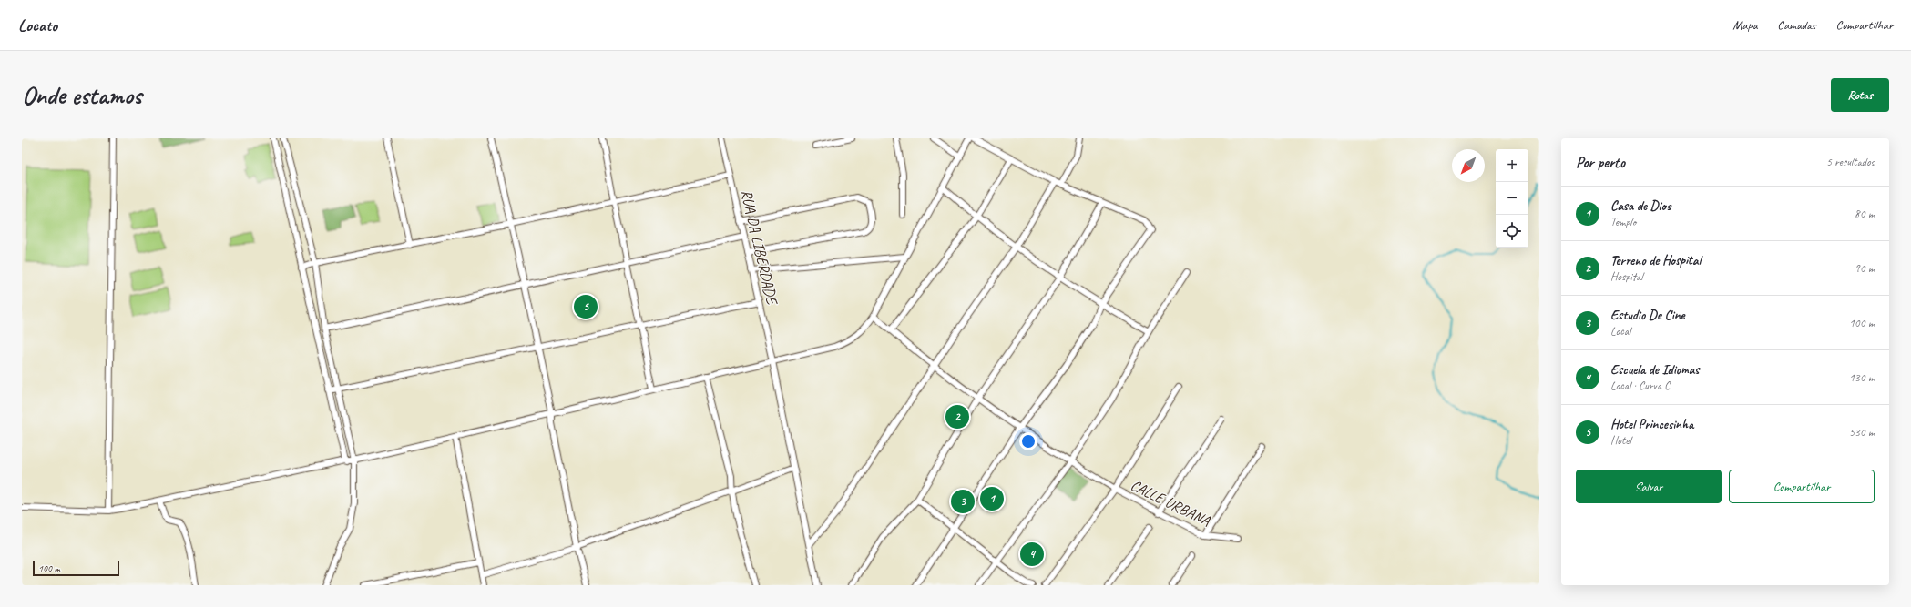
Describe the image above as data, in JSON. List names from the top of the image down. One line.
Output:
{"streets":{"street":["RUA DA LIBERDADE","CALLE URBANA"]},"scale_bar":"100 m","north":"bottom left","page":{"header":"Locato","nav":["Mapa","Camadas","Compartilhar"],"buttons":["Rotas",["Salvar","Compartilhar"]],"title":"Onde estamos","heading":["Por perto","5 resultados"],"map_buttons":["+","−"],"list":[{"mark":"1","name":"Casa de Dios","note":"Templo","value":"80 m"},{"mark":"2","name":"Terreno de Hospital","note":"Hospital","value":"90 m"},{"mark":"3","name":"Estudio De Cine","note":"Local","value":"100 m"},{"mark":"4","name":"Escuela de Idiomas","note":"Local · Curva C","value":"130 m"},{"mark":"5","name":"Hotel Princesinha","note":"Hotel","value":"530 m"}],"pins":["5","2","1","3","4"],"scale":"100 m"}}
